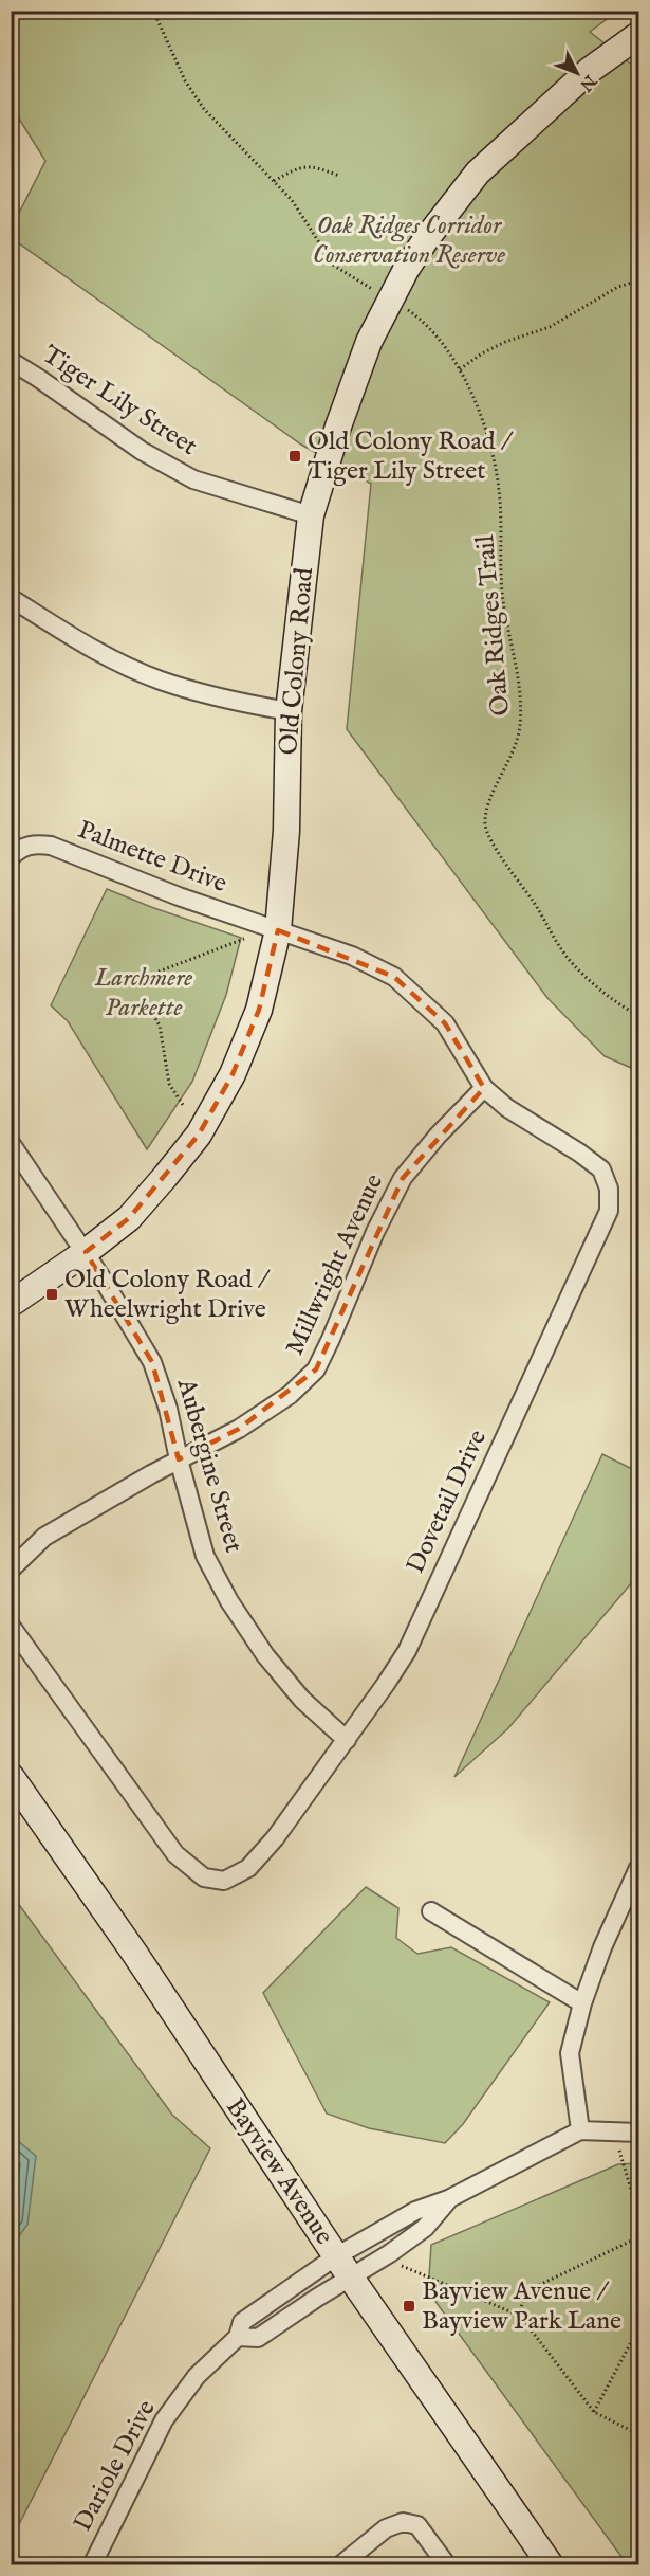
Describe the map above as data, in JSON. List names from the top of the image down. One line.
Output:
{"streets":{"street":["Tiger Lily Street","Old Colony Road","Palmette Drive","Millwright Avenue","Aubergine Street","Dovetail Drive","Bayview Avenue","Dariole Drive"],"path":["Oak Ridges Trail"]},"crossings":[["Tiger Lily Street","Old Colony Road"],["Oak Ridges Trail","Old Colony Road"],["Old Colony Road","Palmette Drive"],["Old Colony Road","Aubergine Street"],["Old Colony Road","Dovetail Drive"],["Palmette Drive","Dovetail Drive"],["Millwright Avenue","Aubergine Street"],["Millwright Avenue","Dovetail Drive"],["Aubergine Street","Dovetail Drive"],["Bayview Avenue","Dariole Drive"]],"parks":["Oak Ridges Corridor Conservation Reserve","Larchmere Parkette"],"places":{"transit":["Old Colony Road / Tiger Lily Street","Old Colony Road / Wheelwright Drive","Bayview Avenue / Bayview Park Lane"]},"north":"bottom right"}
